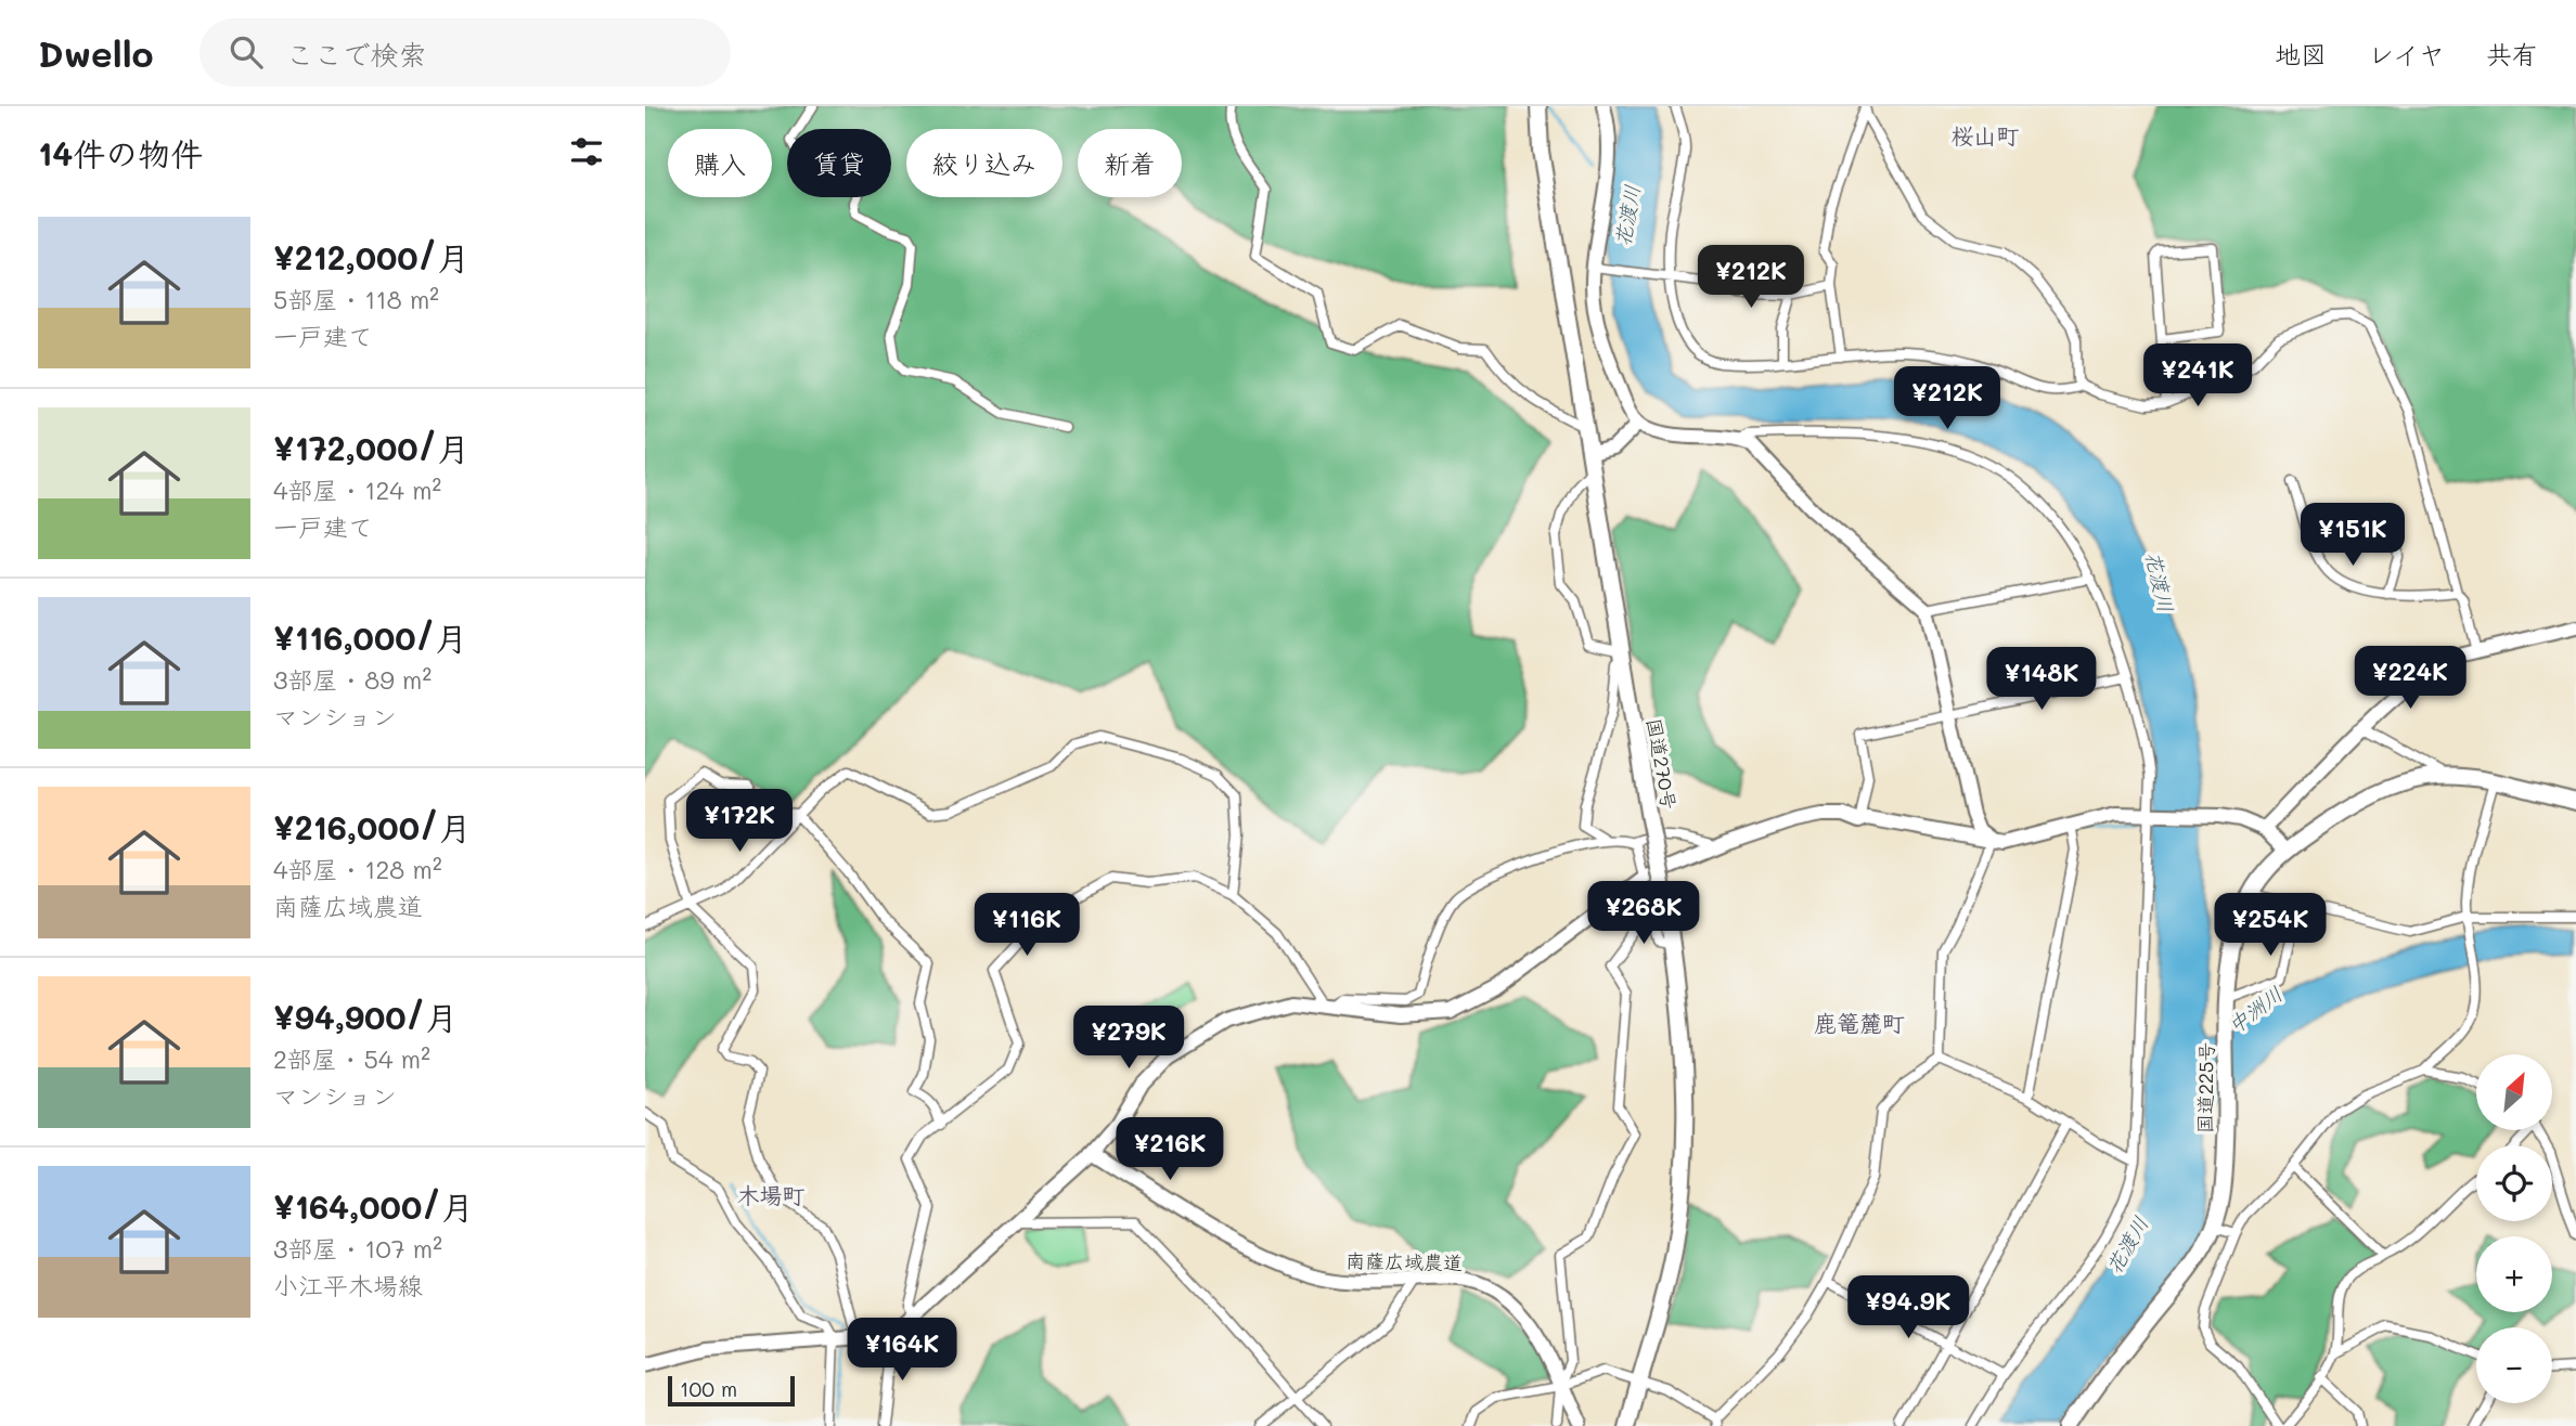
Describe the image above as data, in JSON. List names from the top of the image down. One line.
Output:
{"streets":{"highway":["国道270号","国道225号"],"street":["南薩広域農道"]},"districts":["桜山町","鹿篭麓町","木場町"],"water":["花渡川","中洲川"],"scale_bar":"100 m","north":"top right","page":{"header":"Dwello","search":"ここで検索","nav":["地図","レイヤ","共有"],"heading":"14件の物件","chip":["購入","賃貸","絞り込み","新着"],"list":[{"name":"¥212,000/月","note":"5部屋 · 118 m² · 一戸建て"},{"name":"¥172,000/月","note":"4部屋 · 124 m² · 一戸建て"},{"name":"¥116,000/月","note":"3部屋 · 89 m² · マンション"},{"name":"¥216,000/月","note":"4部屋 · 128 m² · 南薩広域農道"},{"name":"¥94,900/月","note":"2部屋 · 54 m² · マンション"},{"name":"¥164,000/月","note":"3部屋 · 107 m² · 小江平木場線"}],"price":["¥212K","¥241K","¥212K","¥151K","¥224K","¥148K","¥172K","¥268K","¥116K","¥254K","¥279K","¥216K","¥94.9K","¥164K"],"map_buttons":["+","−"],"scale":"100 m"}}
